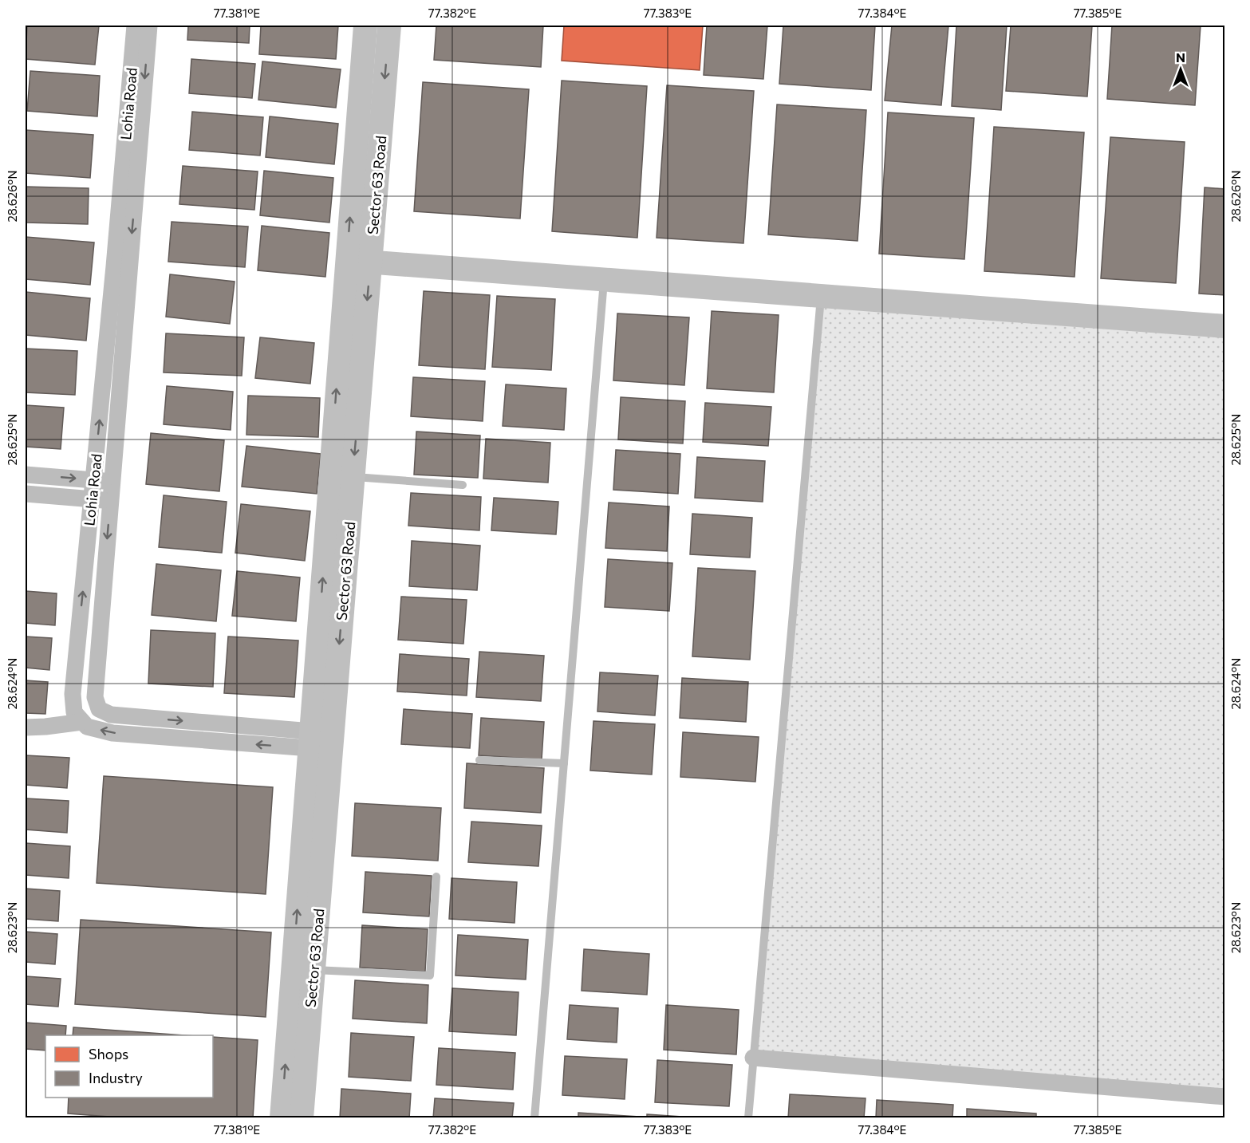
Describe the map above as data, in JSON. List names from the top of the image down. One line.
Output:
{"streets":{"street":["Lohia Road","Sector 63 Road"]},"crossings":[["Lohia Road","Sector 63 Road"]],"legend":["Shops","Industry"],"north":"top","coordinates":["77.381°E","77.382°E","77.383°E","77.384°E","77.385°E","28.626°N","28.625°N","28.624°N","28.623°N"]}
